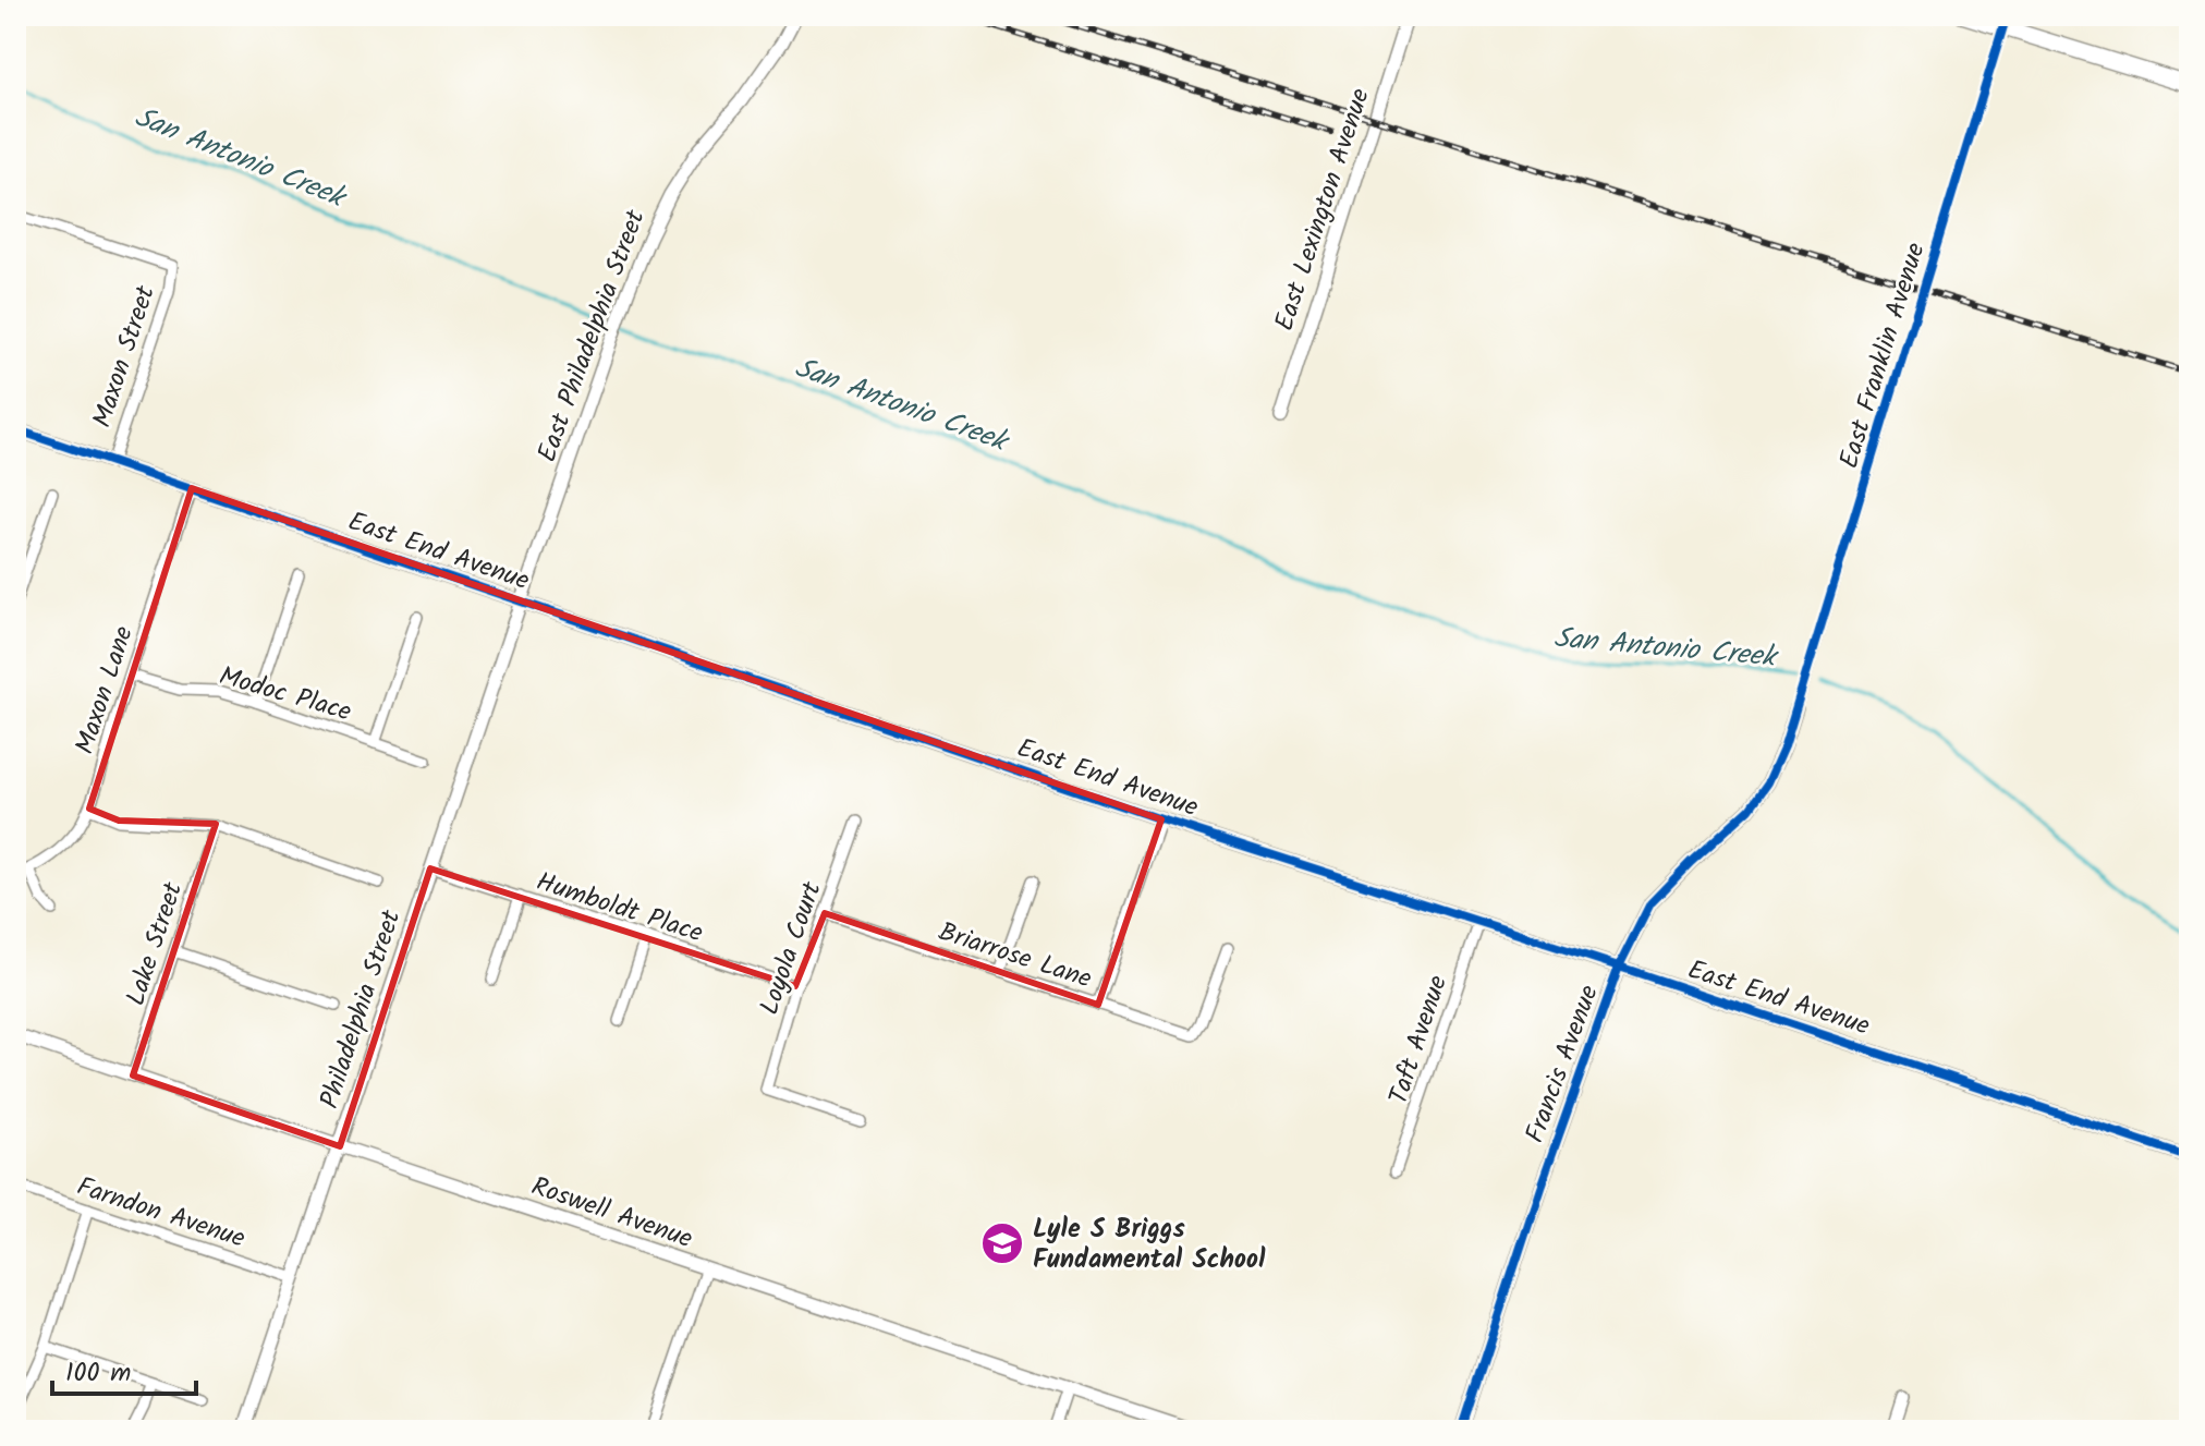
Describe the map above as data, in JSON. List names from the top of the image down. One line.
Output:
{"streets":{"street":["East Lexington Avenue","East Philadelphia Street","East Franklin Avenue","Maxon Street","East End Avenue","Maxon Lane","Modoc Place","Humboldt Place","Lake Street","Loyola Court","Briarrose Lane","Philadelphia Street","Taft Avenue","Francis Avenue","Farndon Avenue","Roswell Avenue"]},"crossings":[["East Philadelphia Street","East End Avenue"],["East Philadelphia Street","Philadelphia Street"],["East Franklin Avenue","Francis Avenue"],["Maxon Street","East End Avenue"],["East End Avenue","Maxon Lane"],["East End Avenue","Philadelphia Street"],["East End Avenue","Taft Avenue"],["East End Avenue","Francis Avenue"],["Maxon Lane","Modoc Place"],["Humboldt Place","Loyola Court"],["Humboldt Place","Philadelphia Street"],["Lake Street","Roswell Avenue"],["Loyola Court","Briarrose Lane"],["Philadelphia Street","Farndon Avenue"],["Philadelphia Street","Roswell Avenue"]],"water":["San Antonio Creek"],"places":{"school or university":["Lyle S Briggs Fundamental School"]},"scale_bar":"100 m"}
